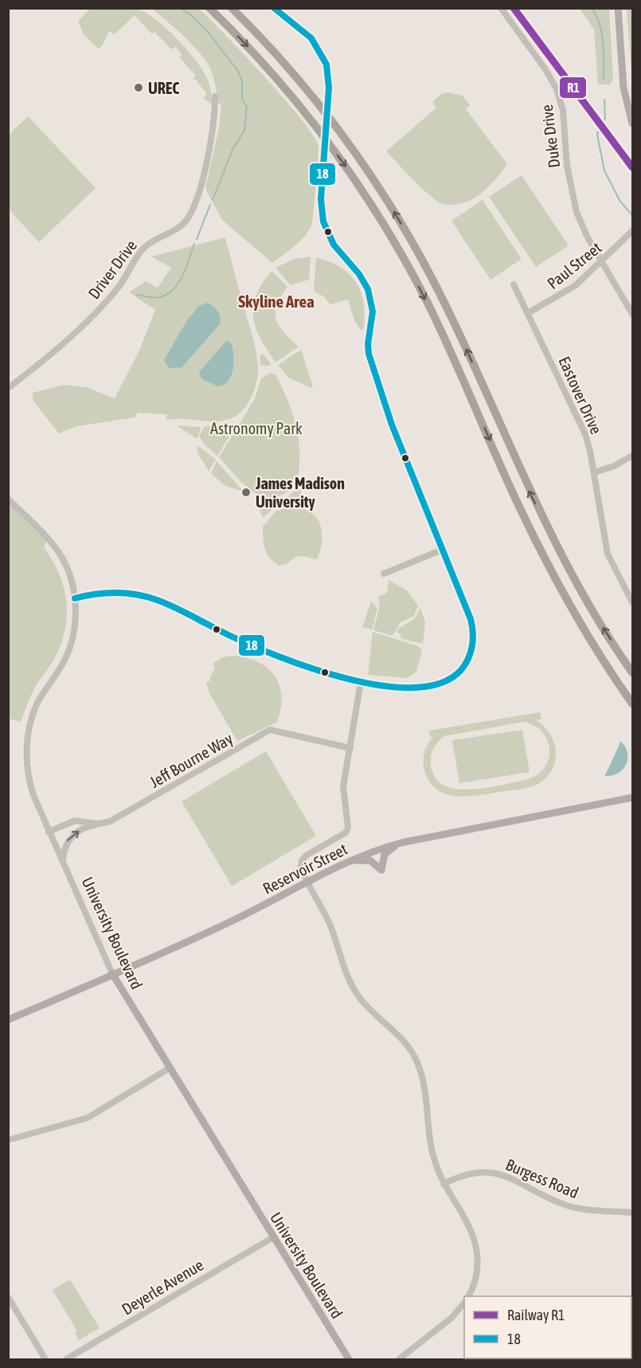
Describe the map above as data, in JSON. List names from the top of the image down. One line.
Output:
{"streets":{"main road":["Reservoir Street","University Boulevard"],"street":["Duke Drive","Paul Street","Driver Drive","Eastover Drive","Jeff Bourne Way","Burgess Road","Deyerle Avenue"]},"crossings":[["Duke Drive","Paul Street"],["Paul Street","Eastover Drive"],["Jeff Bourne Way","University Boulevard"],["Reservoir Street","University Boulevard"],["University Boulevard","Deyerle Avenue"]],"districts":["Skyline Area"],"parks":["Astronomy Park"],"places":["UREC","James Madison University"],"lines":["rail line R1","transit line 18"],"legend":["Railway R1","18"]}
